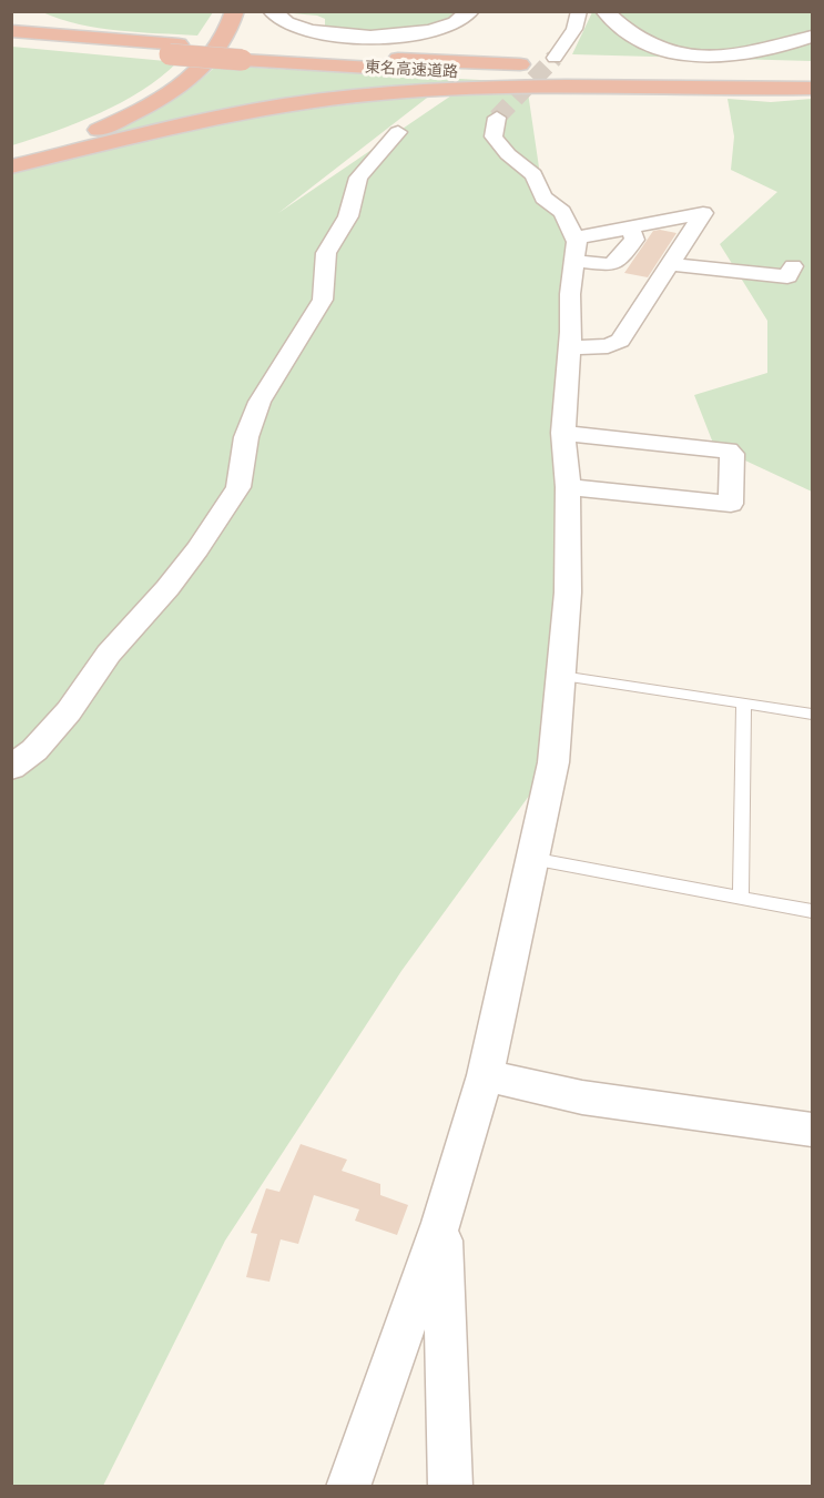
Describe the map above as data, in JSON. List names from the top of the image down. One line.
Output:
{"streets":{"highway":["東名高速道路"]}}
